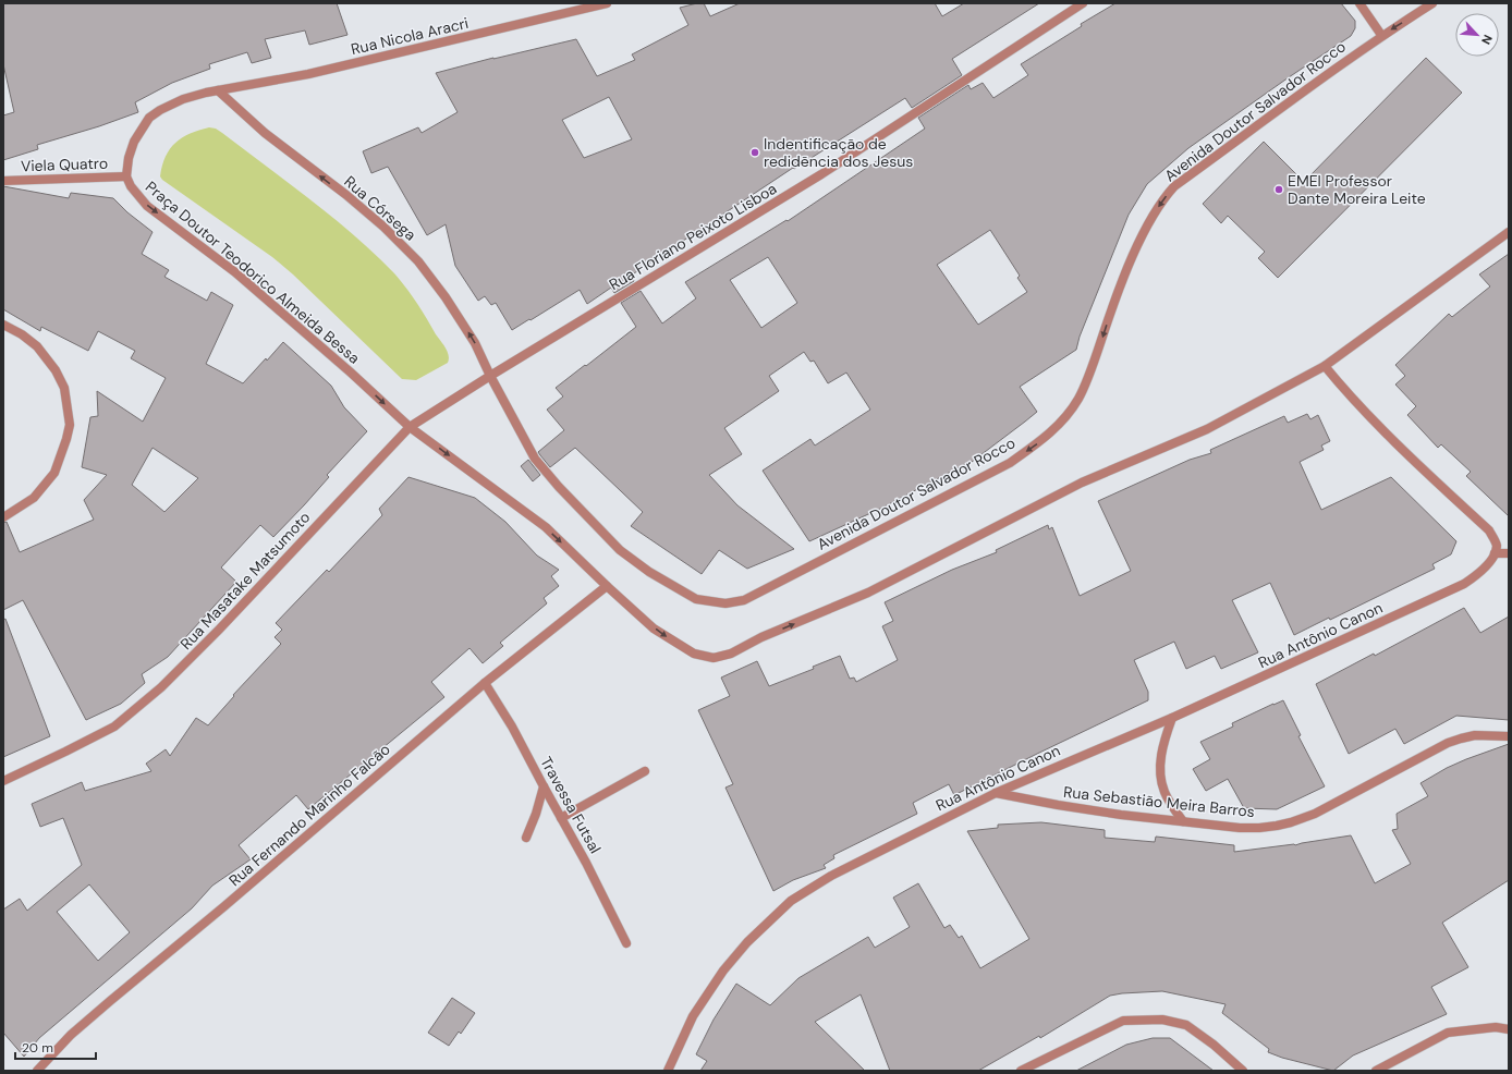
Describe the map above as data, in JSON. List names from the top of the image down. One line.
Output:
{"streets":{"street":["Rua Nicola Aracri","Avenida Doutor Salvador Rocco","Viela Quatro","Rua Córsega","Rua Floriano Peixoto Lisboa","Praça Doutor Teodorico Almeida Bessa","Rua Masatake Matsumoto","Rua Antônio Canon","Rua Sebastião Meira Barros","Travessa Futsal","Rua Fernando Marinho Falcão"]},"crossings":[["Rua Nicola Aracri","Rua Córsega"],["Rua Nicola Aracri","Praça Doutor Teodorico Almeida Bessa"],["Avenida Doutor Salvador Rocco","Rua Córsega"],["Avenida Doutor Salvador Rocco","Rua Floriano Peixoto Lisboa"],["Avenida Doutor Salvador Rocco","Rua Masatake Matsumoto"],["Viela Quatro","Praça Doutor Teodorico Almeida Bessa"],["Rua Córsega","Rua Floriano Peixoto Lisboa"],["Rua Córsega","Praça Doutor Teodorico Almeida Bessa"],["Rua Córsega","Rua Masatake Matsumoto"],["Rua Floriano Peixoto Lisboa","Rua Masatake Matsumoto"],["Praça Doutor Teodorico Almeida Bessa","Rua Masatake Matsumoto"],["Rua Antônio Canon","Rua Sebastião Meira Barros"],["Travessa Futsal","Rua Fernando Marinho Falcão"]],"one_way":["Rua Córsega","Praça Doutor Teodorico Almeida Bessa"],"places":["Indentificação de redidẽncia dos Jesus","EMEI Professor Dante Moreira Leite"],"scale_bar":"20 m","north":"bottom right"}
